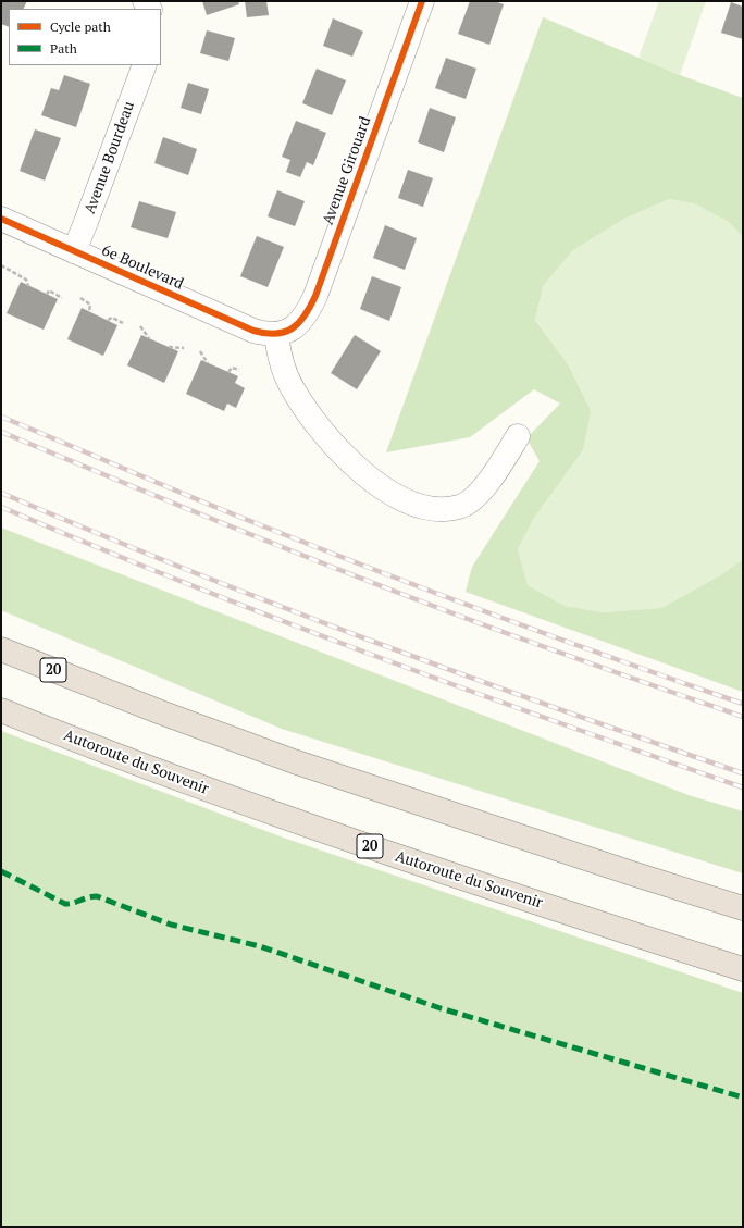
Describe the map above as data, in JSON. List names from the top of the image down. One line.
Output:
{"streets":{"highway":["20","Autoroute du Souvenir"],"street":["Avenue Bourdeau","Avenue Girouard","6e Boulevard"]},"crossings":[["Avenue Bourdeau","6e Boulevard"],["Avenue Girouard","6e Boulevard"]],"legend":["Cycle path","Path"]}
